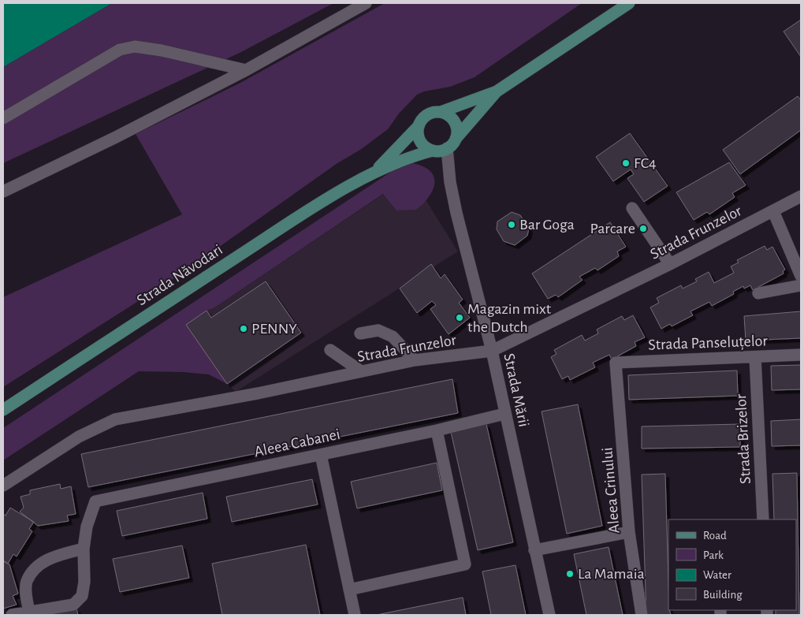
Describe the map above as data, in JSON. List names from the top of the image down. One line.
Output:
{"streets":{"main road":["Strada Năvodari"],"street":["Strada Frunzelor","Strada Panseluțelor","Strada Mării","Strada Brizelor","Aleea Cabanei","Aleea Crinului"]},"crossings":[["Strada Frunzelor","Strada Mării"],["Strada Panseluțelor","Strada Brizelor"],["Strada Panseluțelor","Aleea Crinului"],["Strada Mării","Aleea Cabanei"]],"places":["FC4","Bar Goga","Parcare","Magazin mixt the Dutch","PENNY","La Mamaia"],"legend":["Road","Park","Water","Building"]}
